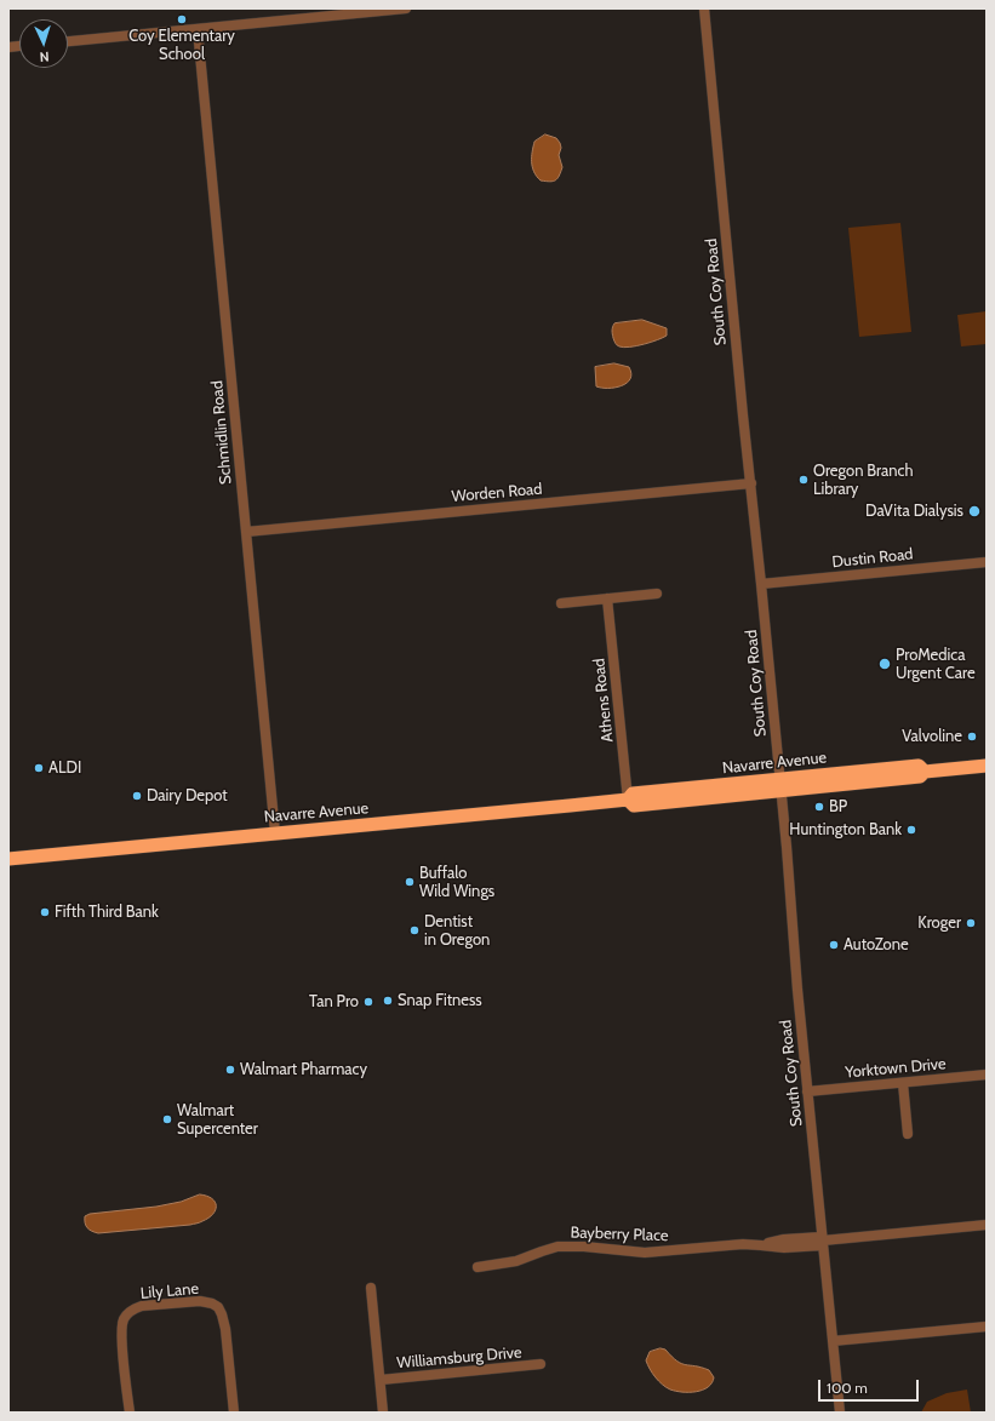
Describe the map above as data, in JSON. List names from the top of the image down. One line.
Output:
{"streets":{"highway":["Navarre Avenue"],"street":["South Coy Road","Schmidlin Road","Worden Road","Dustin Road","Athens Road","Yorktown Drive","Bayberry Place","Lily Lane","Williamsburg Drive"]},"crossings":[["South Coy Road","Worden Road"],["South Coy Road","Dustin Road"],["South Coy Road","Navarre Avenue"],["South Coy Road","Yorktown Drive"],["South Coy Road","Bayberry Place"],["Schmidlin Road","Worden Road"],["Schmidlin Road","Navarre Avenue"],["Athens Road","Navarre Avenue"]],"places":["Coy Elementary School","Oregon Branch Library","DaVita Dialysis","ProMedica Urgent Care","Valvoline","ALDI","Dairy Depot","BP","Huntington Bank","Buffalo Wild Wings","Fifth Third Bank","Kroger","Dentist in Oregon","AutoZone","Snap Fitness","Tan Pro","Walmart Pharmacy","Walmart Supercenter"],"scale_bar":"100 m","north":"bottom"}
